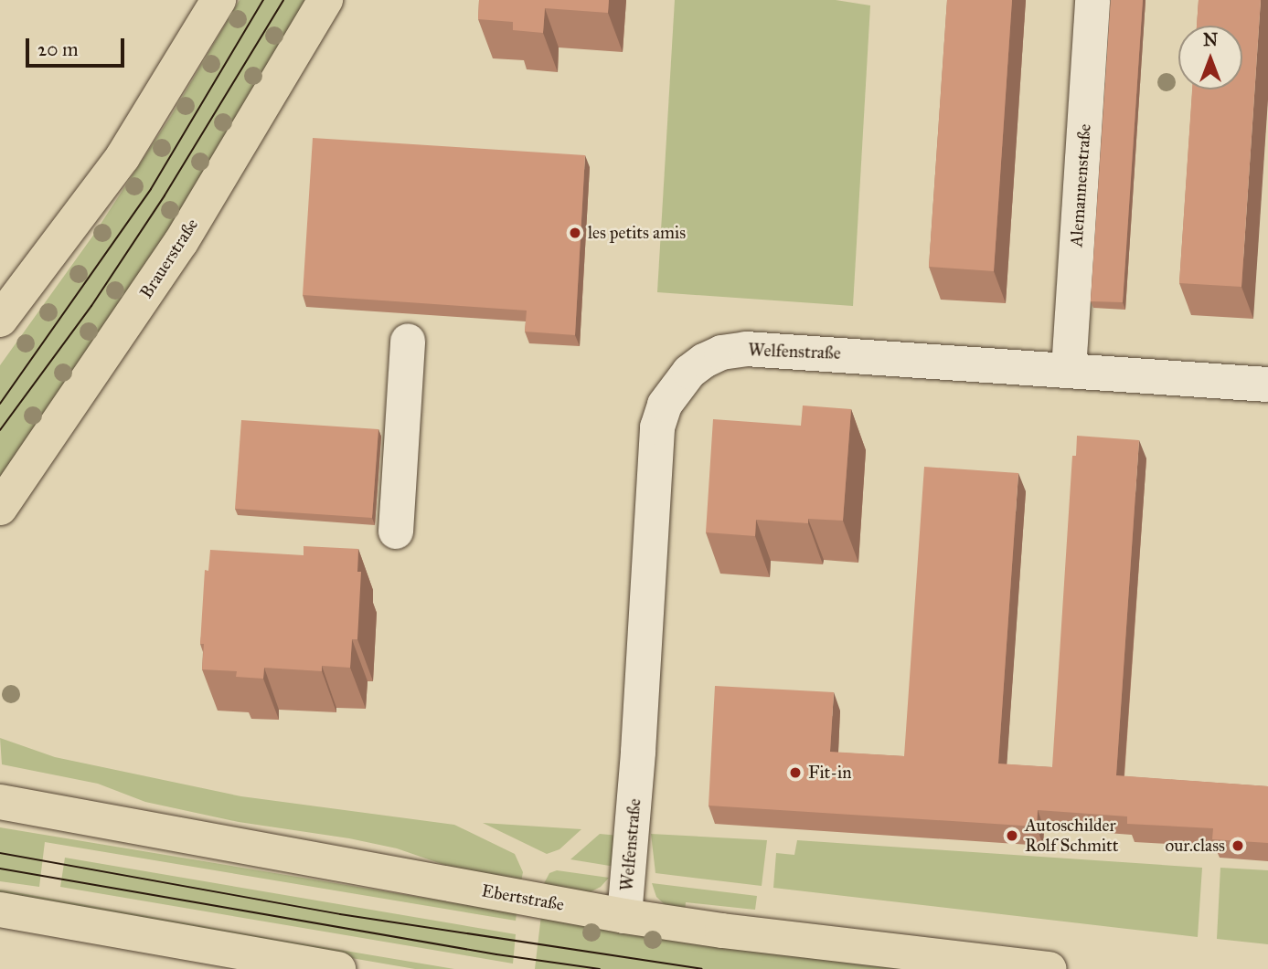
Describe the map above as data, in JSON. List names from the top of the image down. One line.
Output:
{"streets":{"main road":["Brauerstraße","Ebertstraße"],"street":["Alemannenstraße","Welfenstraße"]},"crossings":[["Alemannenstraße","Welfenstraße"],["Welfenstraße","Ebertstraße"]],"places":["les petits amis","Fit-in","Autoschilder Rolf Schmitt","our.class"],"scale_bar":"20 m","north":"top"}
